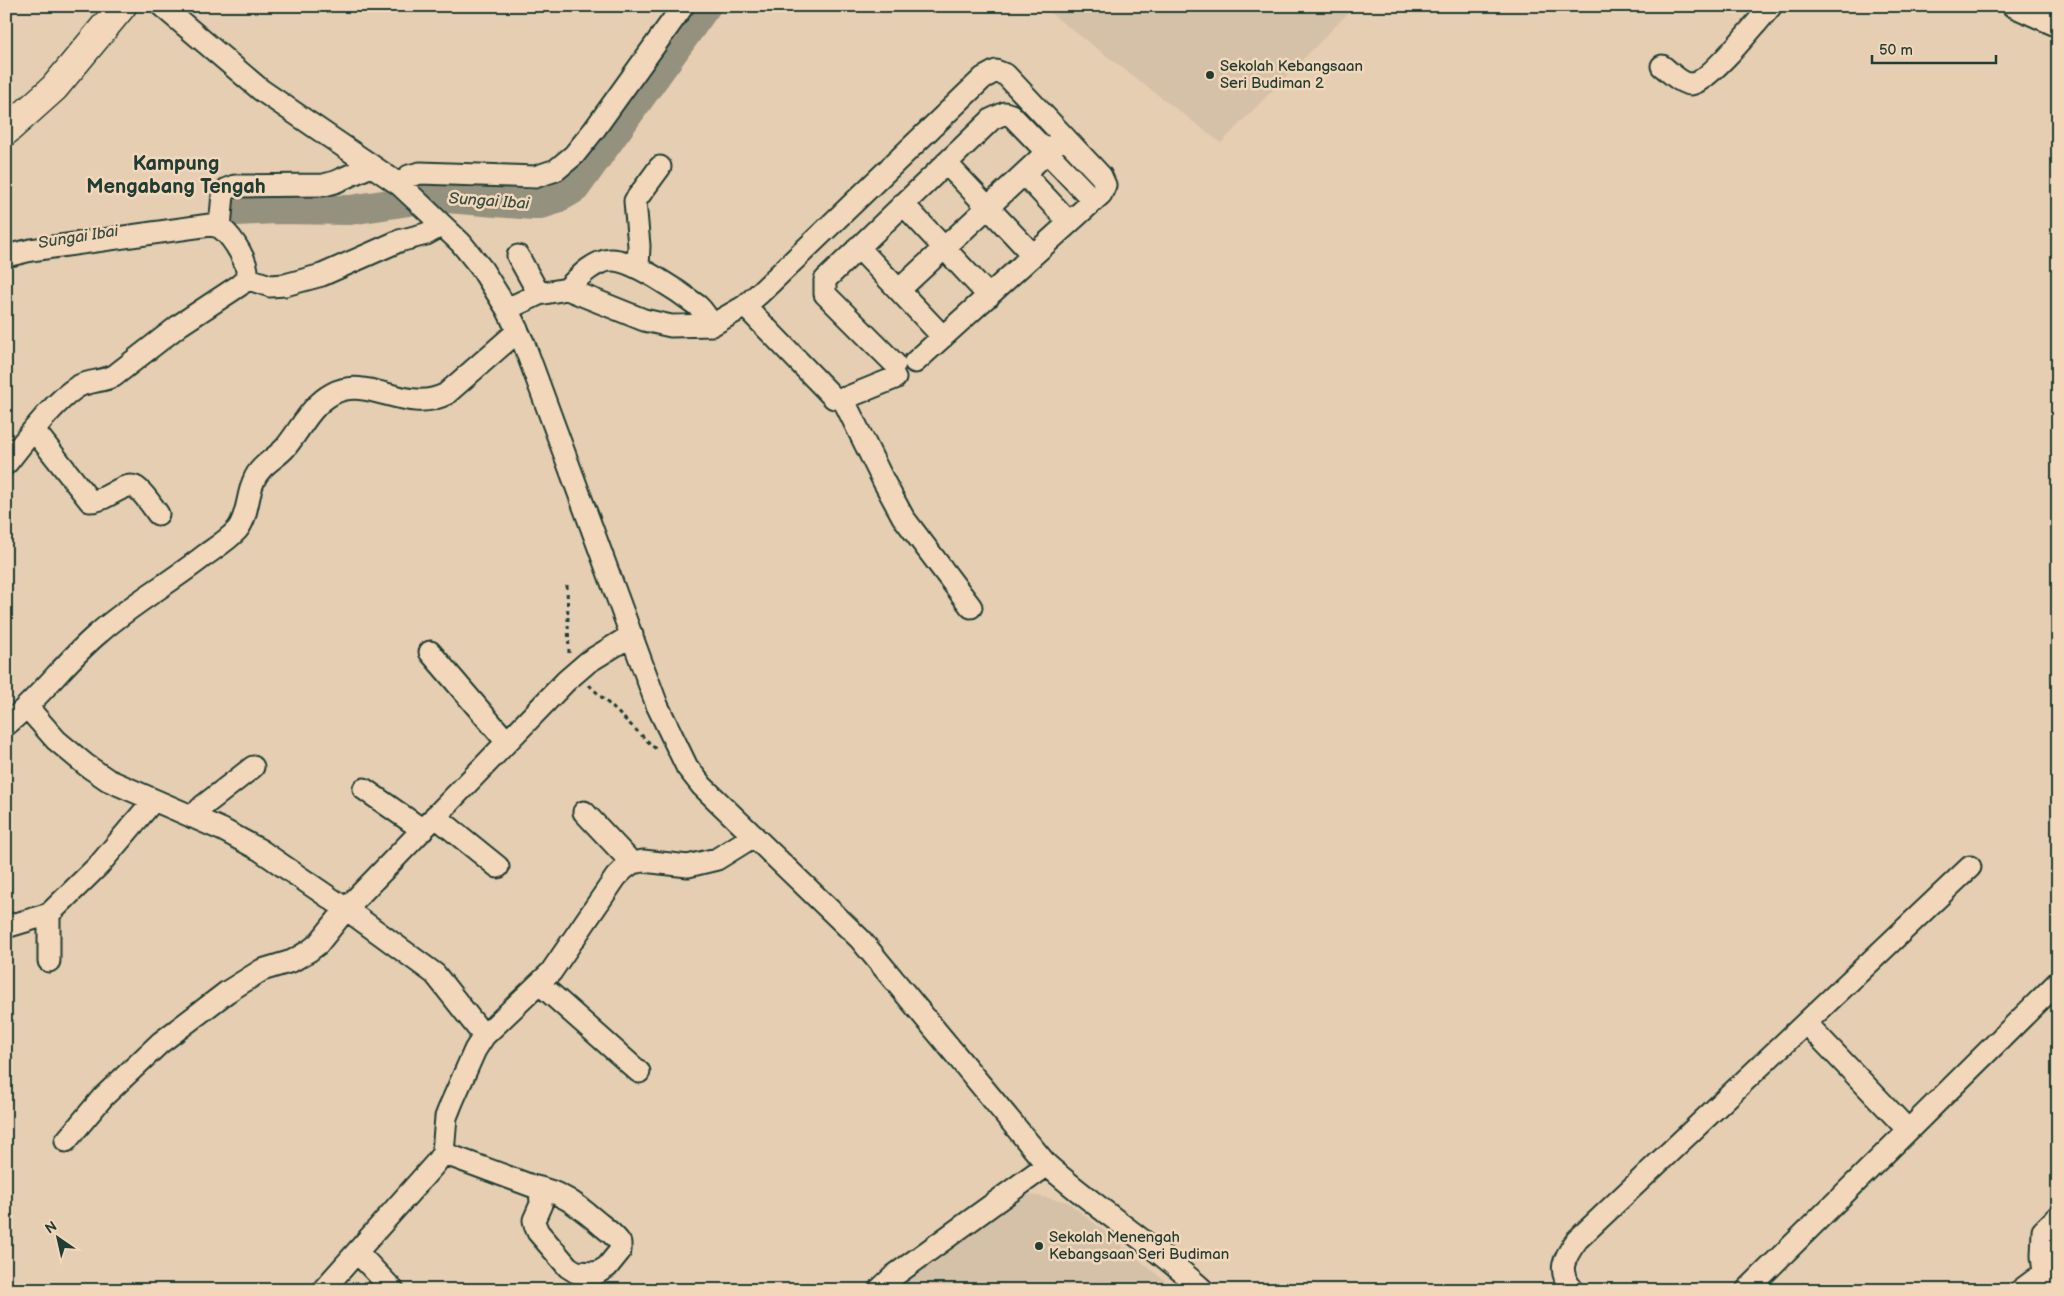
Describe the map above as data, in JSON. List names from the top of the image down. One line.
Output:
{"districts":["Kampung Mengabang Tengah"],"water":["Sungai Ibai"],"places":["Sekolah Kebangsaan Seri Budiman 2","Sekolah Menengah Kebangsaan Seri Budiman"],"scale_bar":"50 m","north":"top left"}
